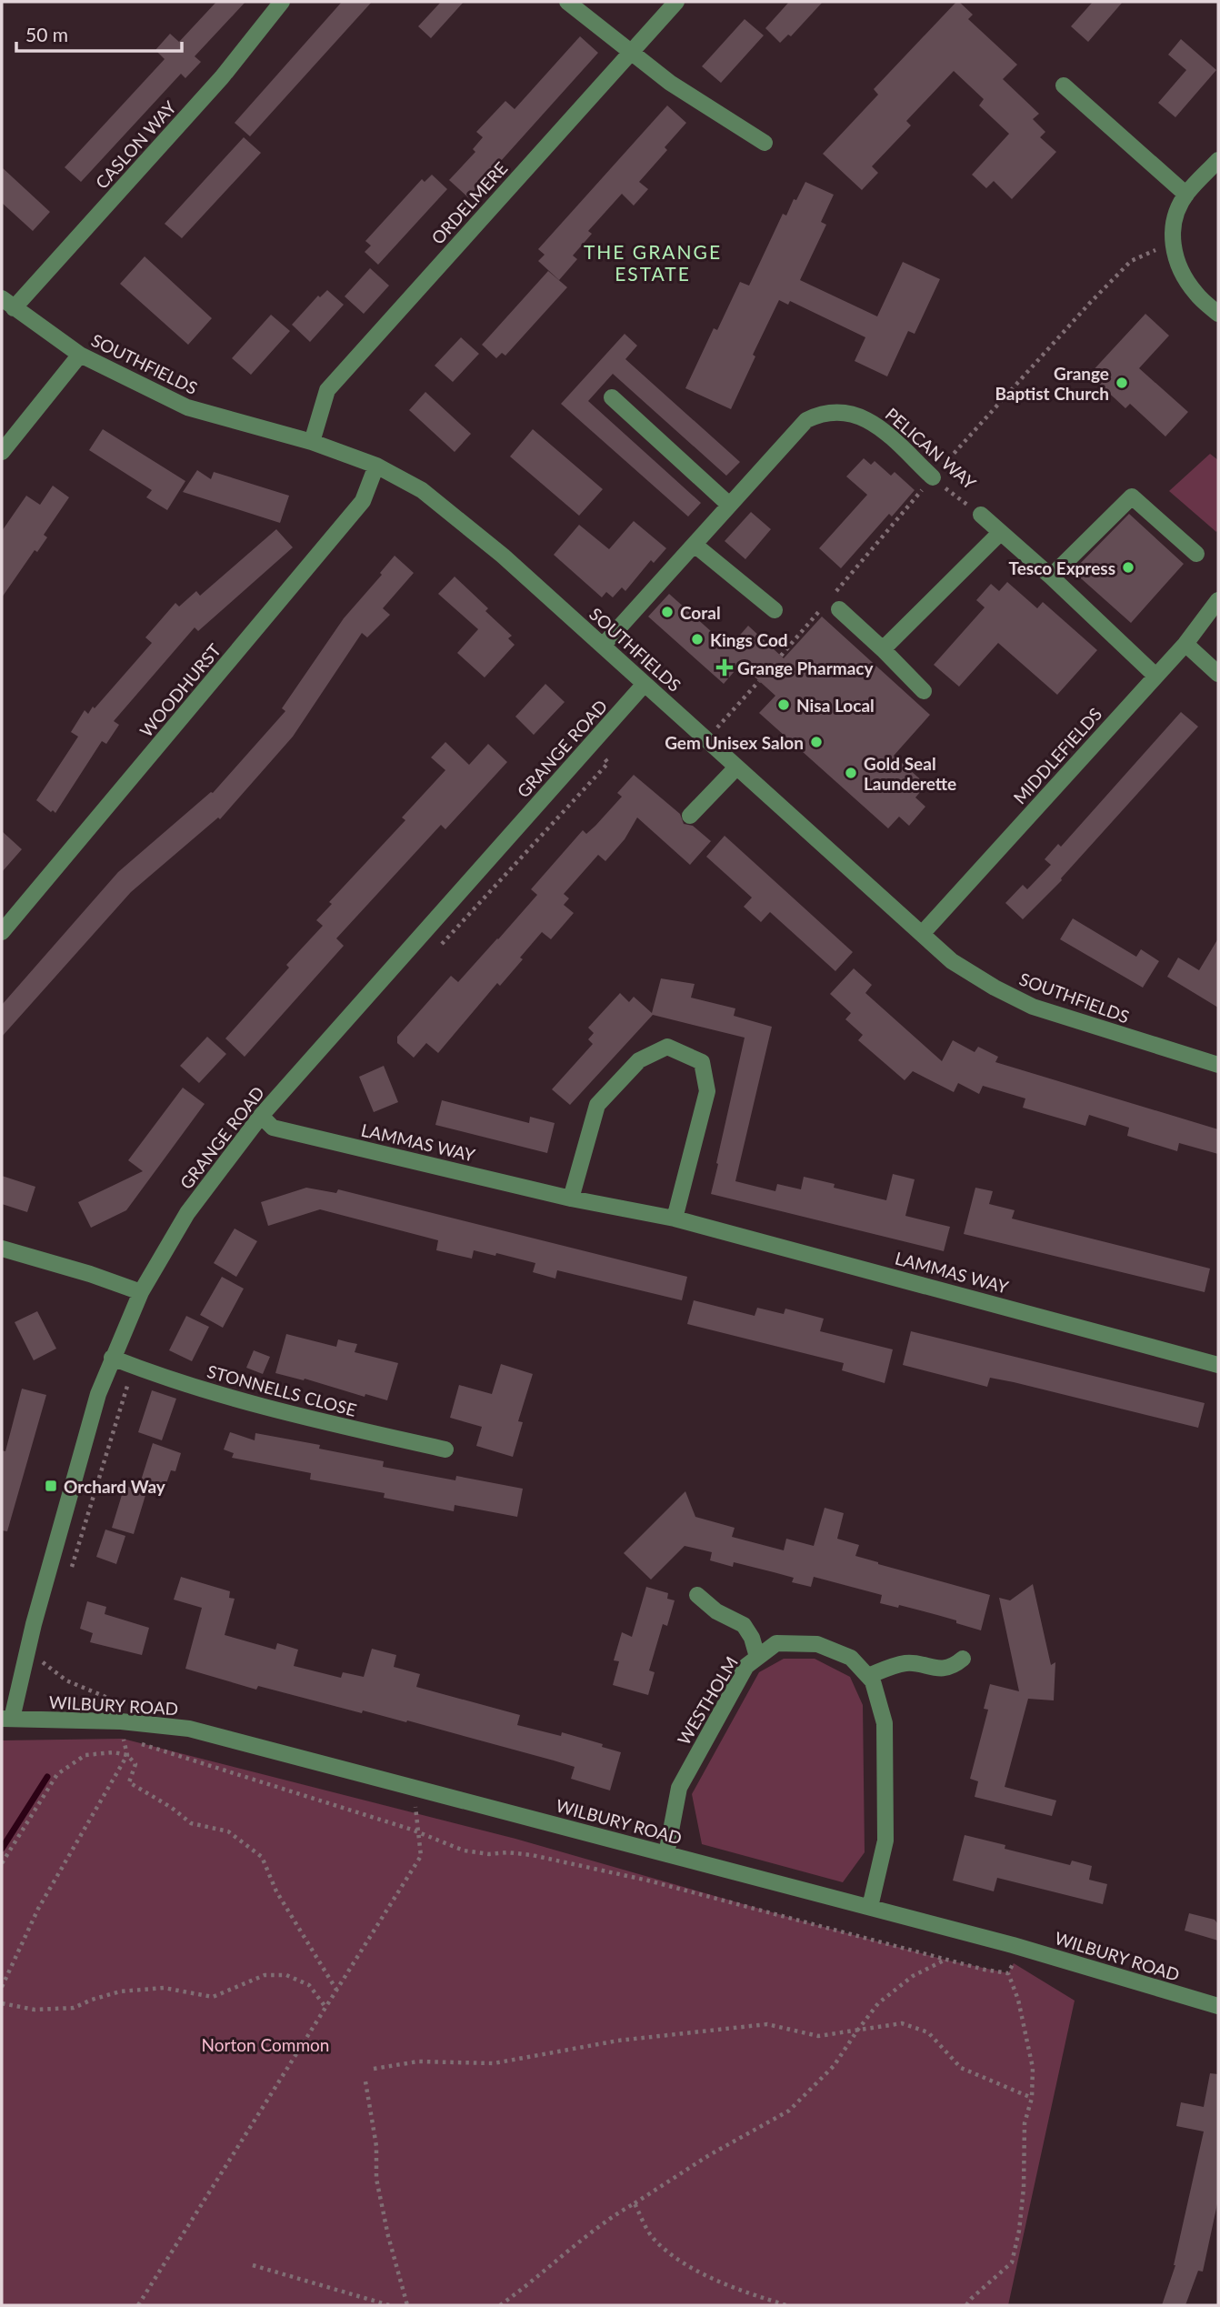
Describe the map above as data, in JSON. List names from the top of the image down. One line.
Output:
{"streets":{"street":["CASLON WAY","ORDELMERE","SOUTHFIELDS","PELICAN WAY","WOODHURST","GRANGE ROAD","MIDDLEFIELDS","LAMMAS WAY","STONNELLS CLOSE","WESTHOLM","WILBURY ROAD"]},"crossings":[["CASLON WAY","SOUTHFIELDS"],["ORDELMERE","SOUTHFIELDS"],["SOUTHFIELDS","PELICAN WAY"],["SOUTHFIELDS","WOODHURST"],["SOUTHFIELDS","GRANGE ROAD"],["SOUTHFIELDS","MIDDLEFIELDS"],["PELICAN WAY","MIDDLEFIELDS"],["GRANGE ROAD","LAMMAS WAY"],["GRANGE ROAD","STONNELLS CLOSE"],["GRANGE ROAD","WILBURY ROAD"],["WESTHOLM","WILBURY ROAD"]],"districts":["THE GRANGE ESTATE"],"parks":["Norton Common"],"places":{"other":["Grange Baptist Church","Tesco Express","Coral","Kings Cod","Nisa Local","Gem Unisex Salon","Gold Seal Launderette"],"health":["Grange Pharmacy"],"transit":["Orchard Way"]},"scale_bar":"50 m"}
